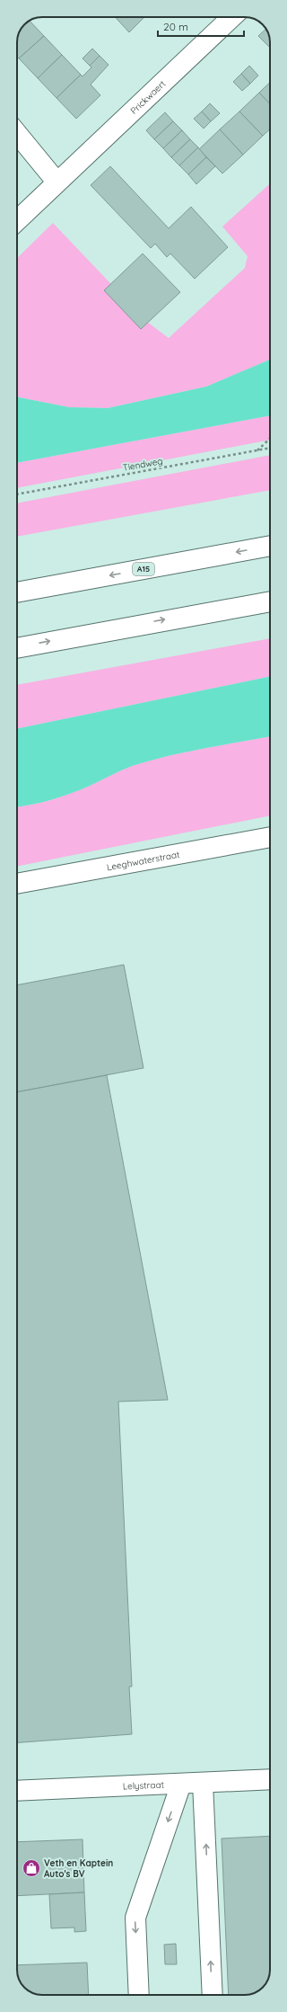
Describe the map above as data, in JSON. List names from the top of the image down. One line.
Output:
{"streets":{"main road":["Prickwaert","A15","Leeghwaterstraat","Lelystraat"],"path":["Tiendweg"]},"places":{"shop":["Veth en Kaptein Auto's BV"]},"scale_bar":"20 m"}
